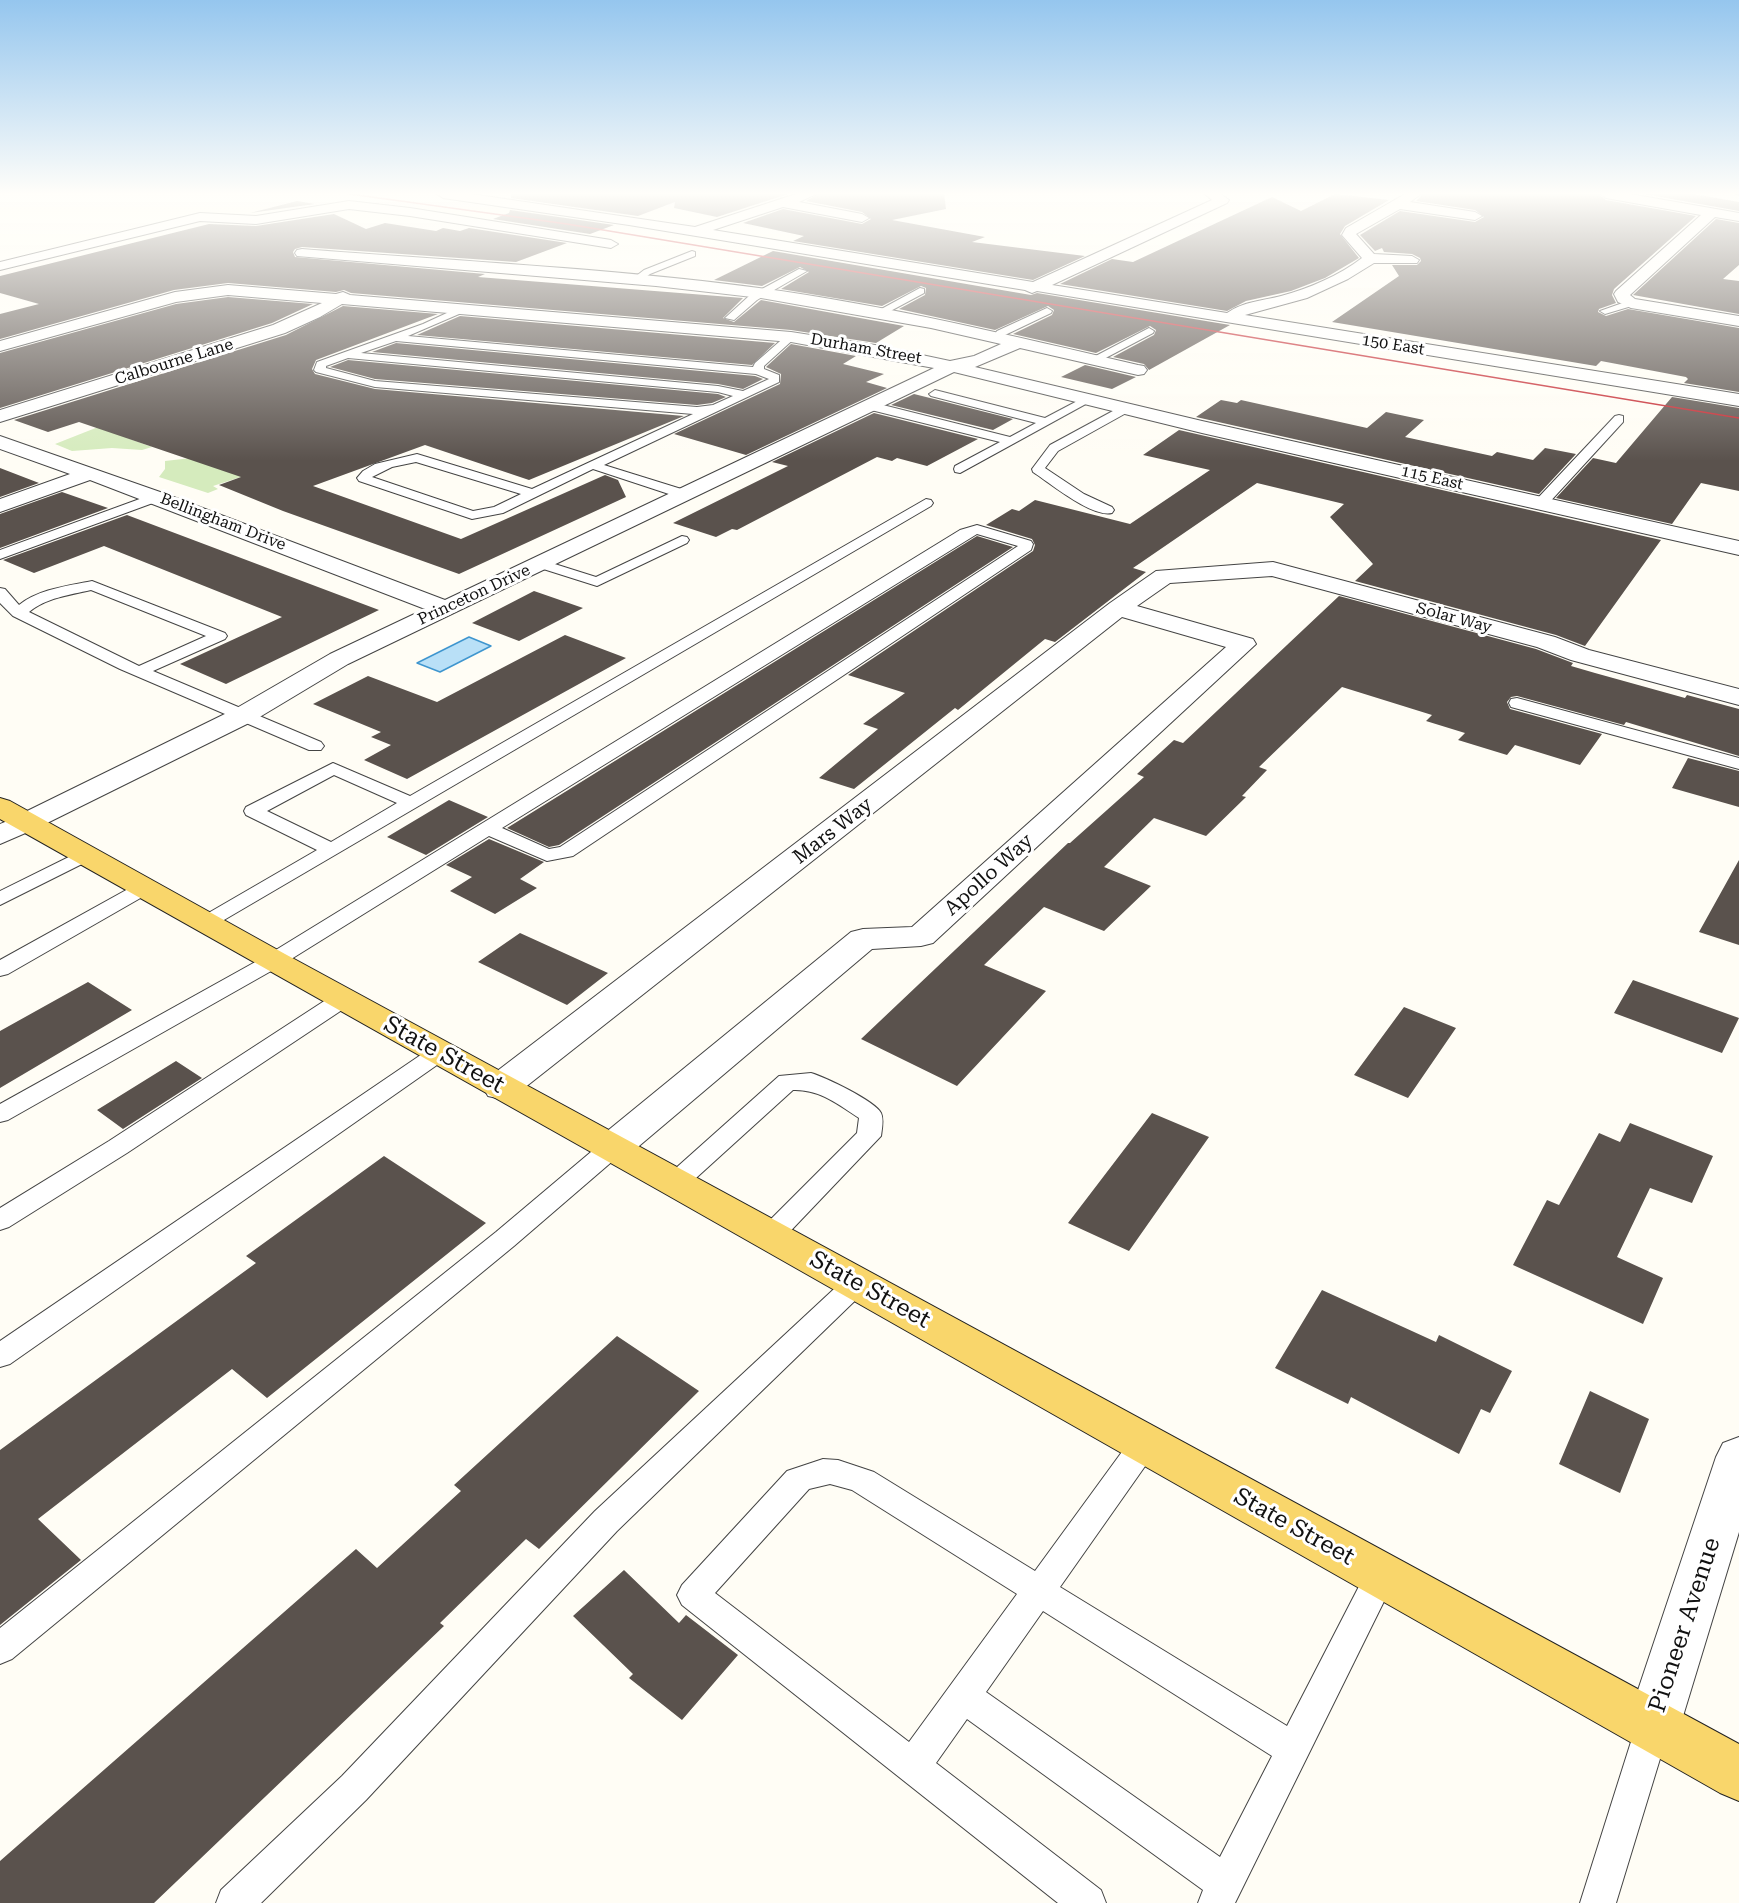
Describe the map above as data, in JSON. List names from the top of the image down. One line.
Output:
{"streets":{"main road":["State Street"],"street":["150 East","Durham Street","Calbourne Lane","115 East","Bellingham Drive","Princeton Drive","Solar Way","Mars Way","Apollo Way","Pioneer Avenue"]},"crossings":[["Durham Street","Calbourne Lane"],["Durham Street","115 East"],["Durham Street","Princeton Drive"],["Bellingham Drive","Princeton Drive"],["Princeton Drive","State Street"],["Solar Way","Mars Way"],["Mars Way","Apollo Way"],["Mars Way","State Street"],["Apollo Way","State Street"],["State Street","Pioneer Avenue"]]}
